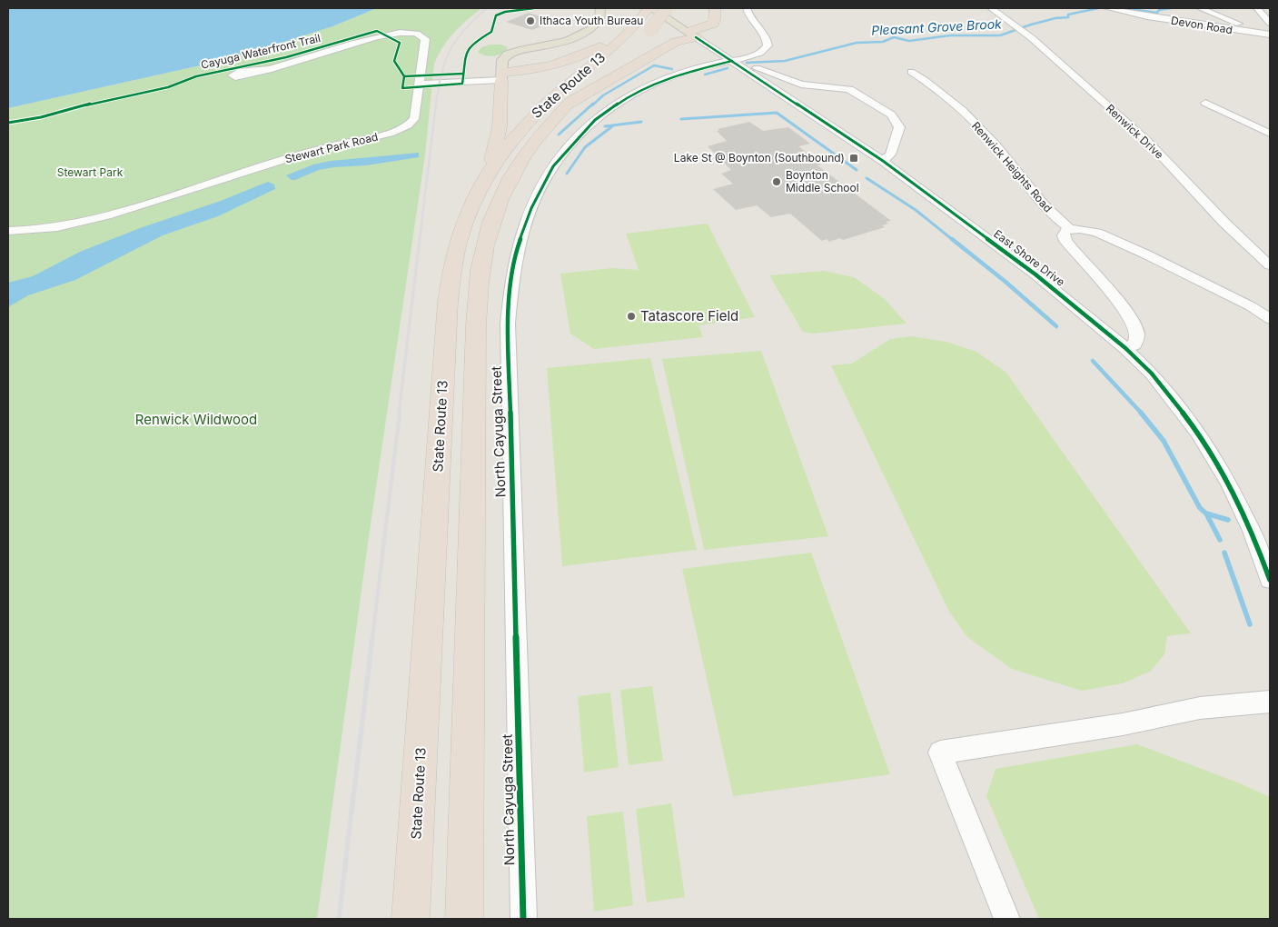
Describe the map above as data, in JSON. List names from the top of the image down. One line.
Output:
{"streets":{"highway":["State Route 13"],"main road":["East Shore Drive"],"street":["Devon Road","Renwick Drive","Stewart Park Road","Renwick Heights Road","North Cayuga Street"],"cycle path":["Cayuga Waterfront Trail"]},"crossings":[["State Route 13","East Shore Drive"],["East Shore Drive","North Cayuga Street"]],"water":["Pleasant Grove Brook"],"parks":["Stewart Park","Renwick Wildwood"],"places":{"other":["Ithaca Youth Bureau","Boynton Middle School","Tatascore Field"],"transit":["Lake St @ Boynton (Southbound)"]}}
